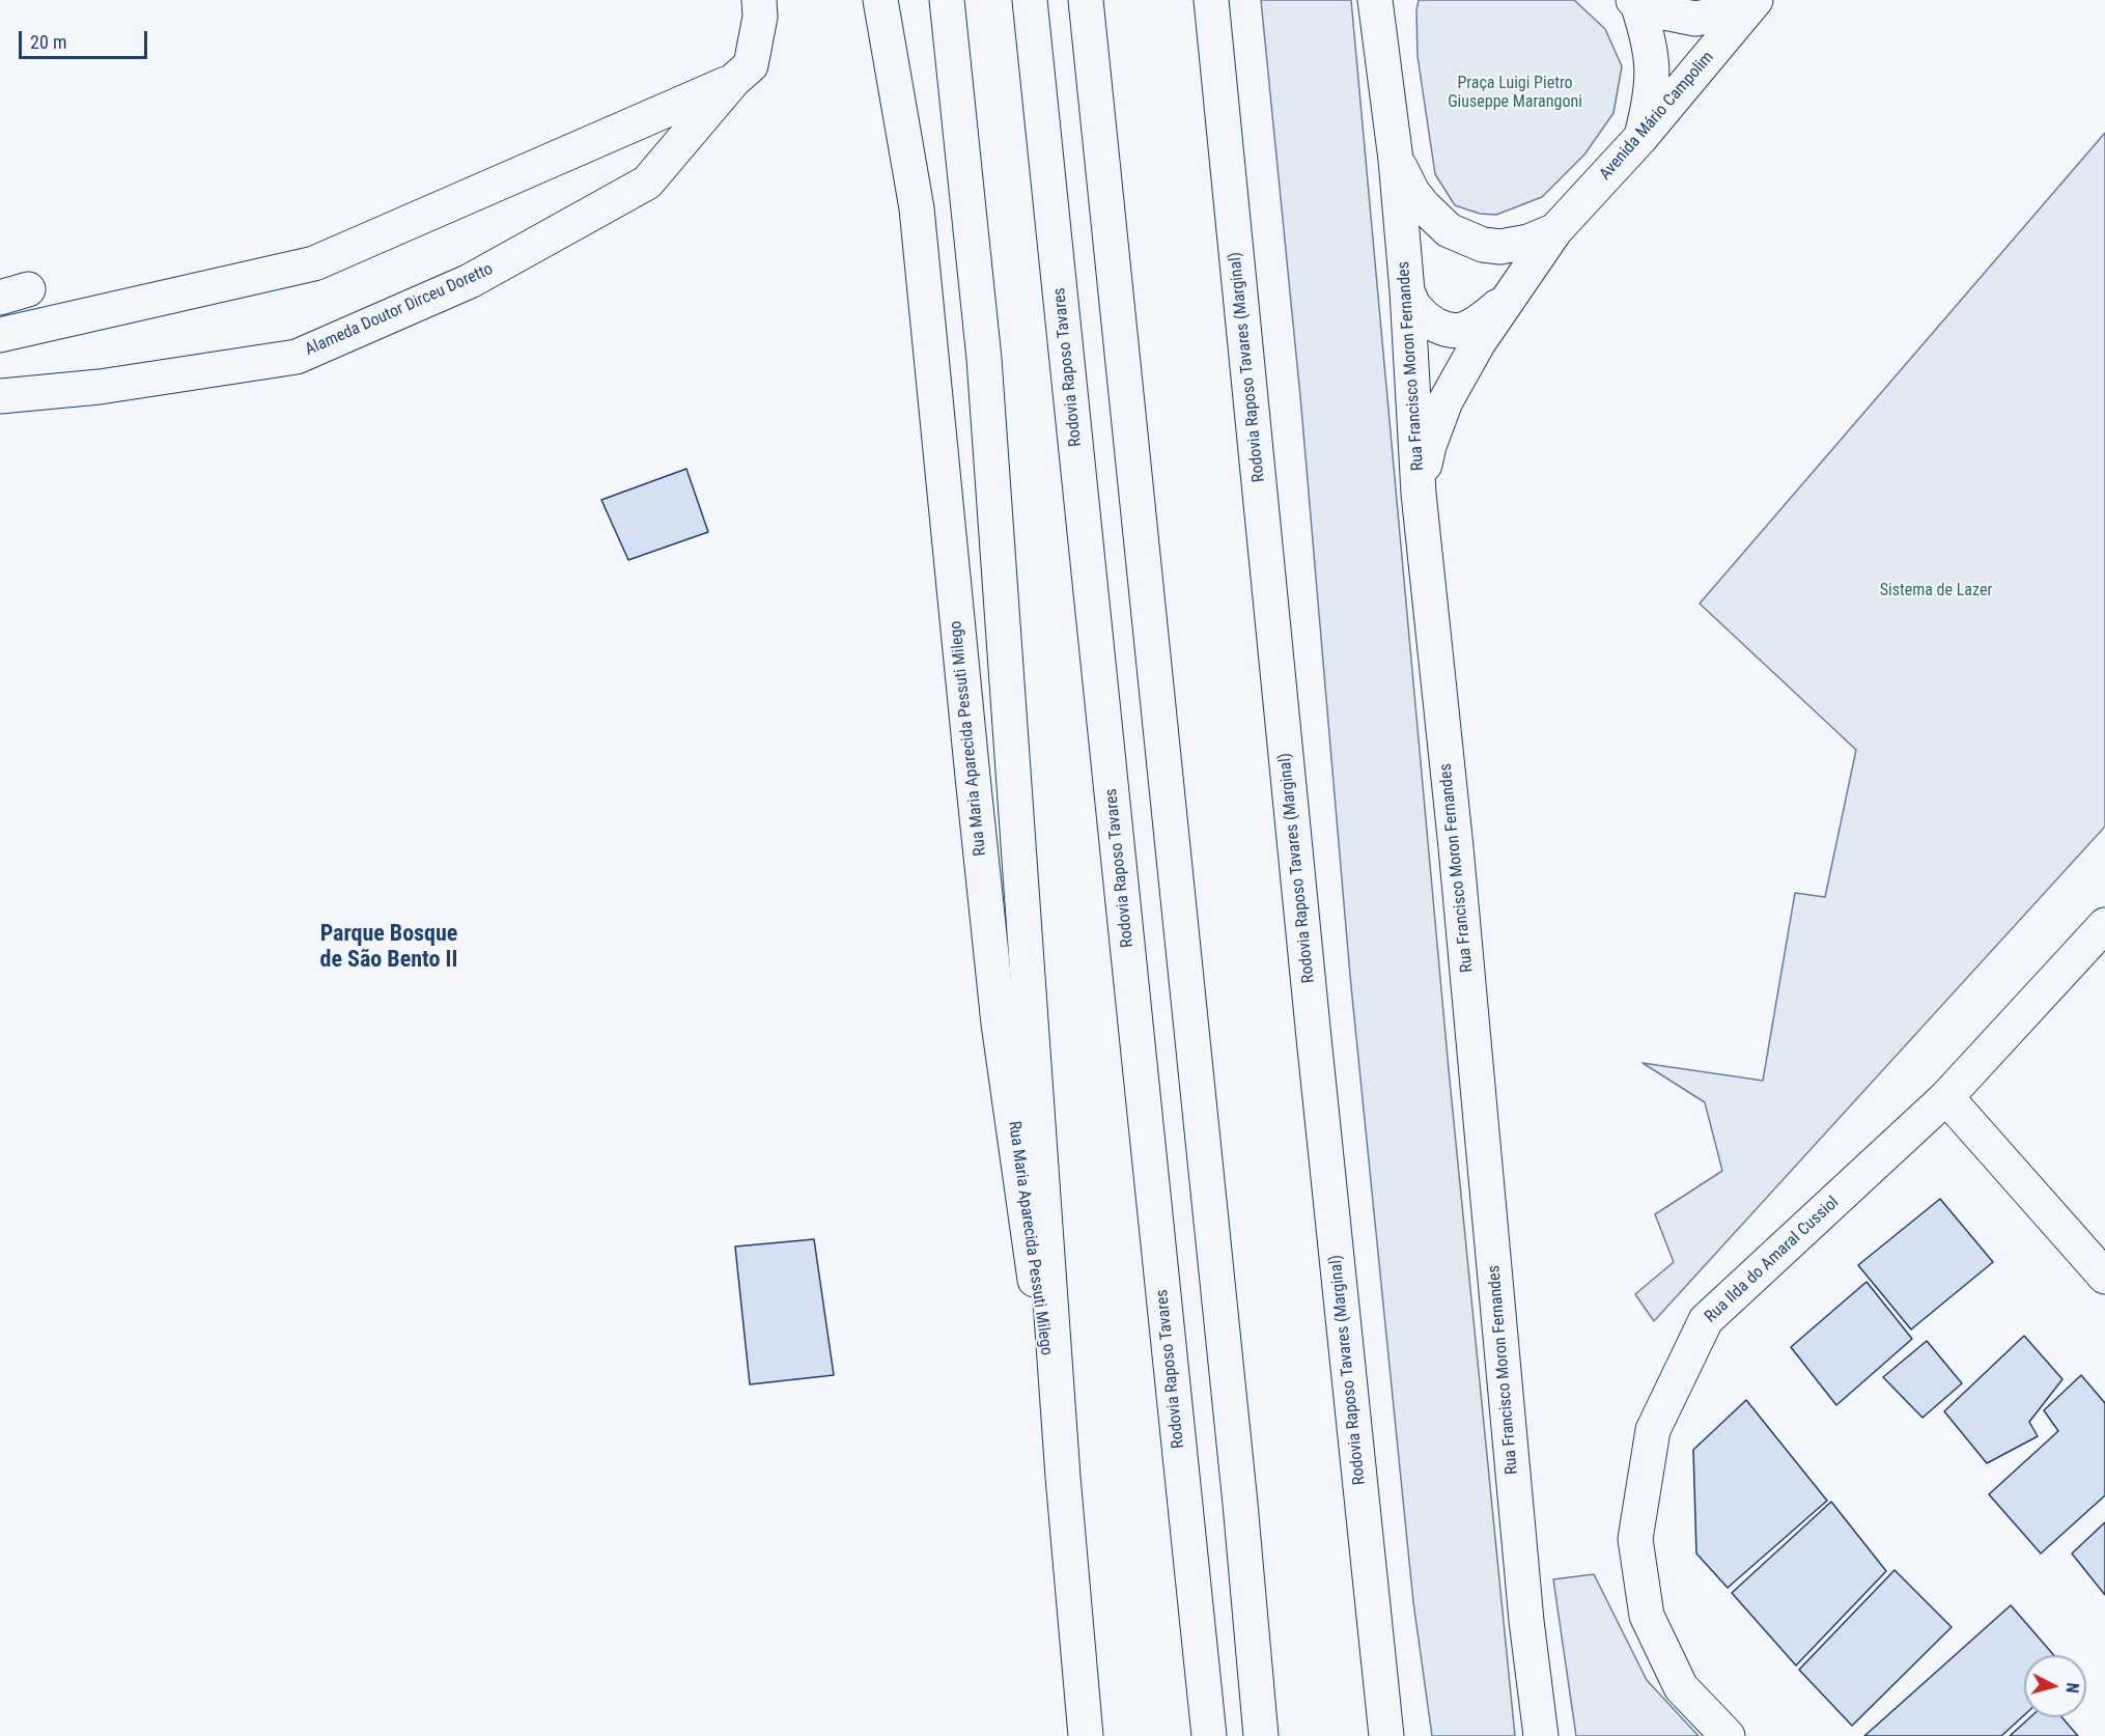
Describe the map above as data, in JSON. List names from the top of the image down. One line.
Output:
{"streets":{"main road":["Avenida Mário Campolim","Alameda Doutor Dirceu Doretto","Rua Francisco Moron Fernandes","Rodovia Raposo Tavares","Rodovia Raposo Tavares (Marginal)","Rua Maria Aparecida Pessuti Milego","Rua Ilda do Amaral Cussiol"]},"crossings":[["Avenida Mário Campolim","Rua Francisco Moron Fernandes"]],"districts":["Parque Bosque de São Bento II"],"parks":["Praça Luigi Pietro Giuseppe Marangoni","Sistema de Lazer"],"scale_bar":"20 m","north":"right"}
